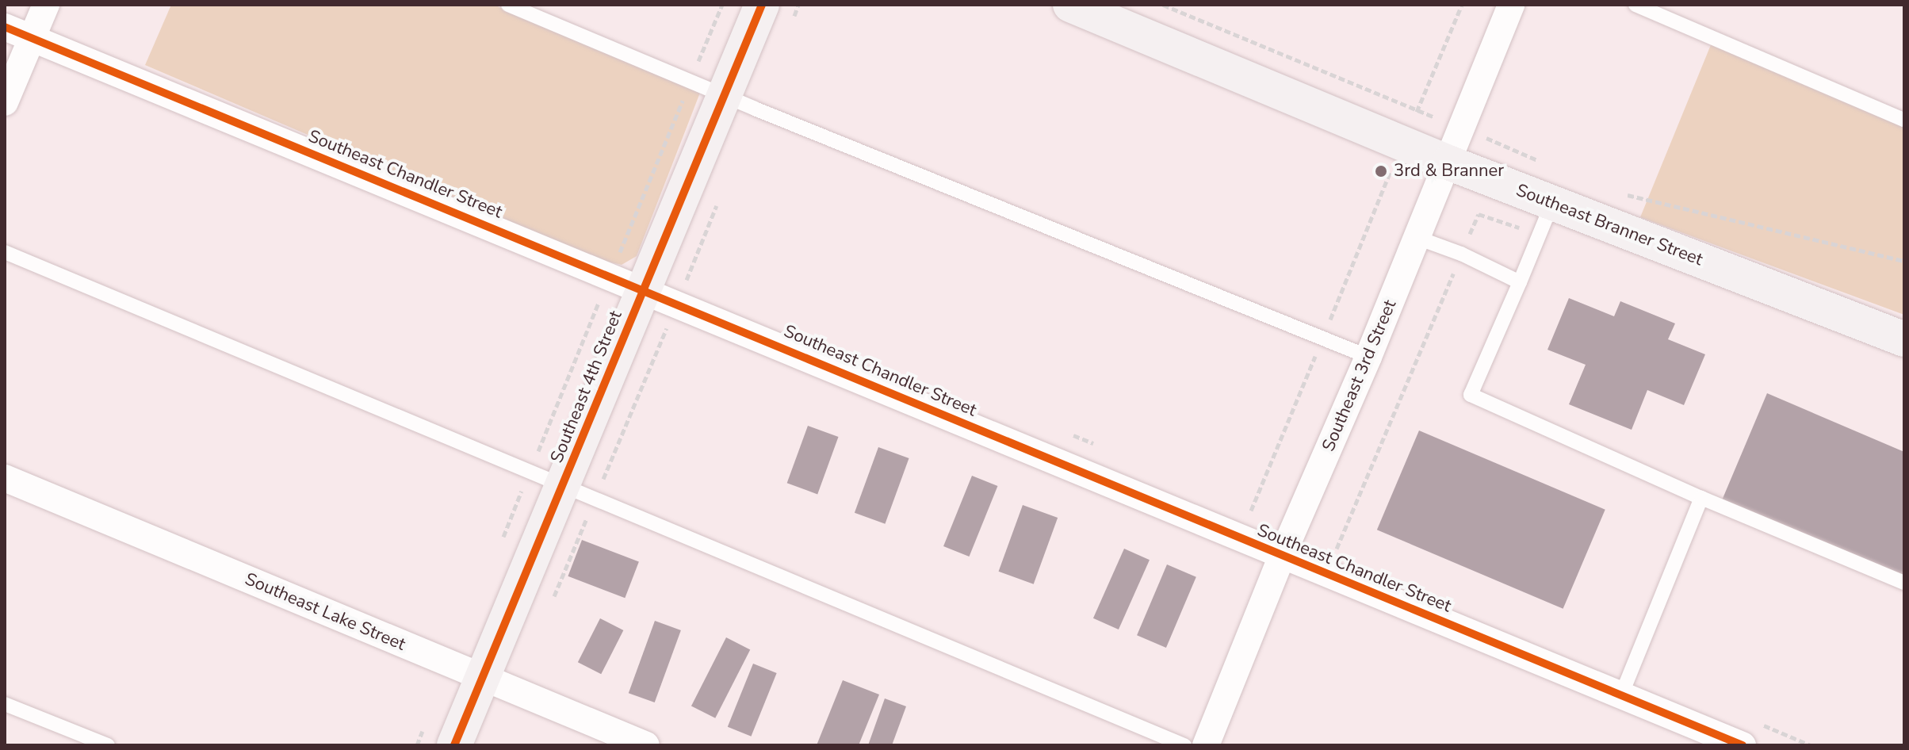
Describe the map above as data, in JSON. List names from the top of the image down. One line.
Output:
{"streets":{"main road":["Southeast Branner Street","Southeast 4th Street"],"street":["Southeast Chandler Street","Southeast 3rd Street","Southeast Lake Street"]},"crossings":[["Southeast Chandler Street","Southeast 3rd Street"],["Southeast Chandler Street","Southeast 4th Street"],["Southeast Branner Street","Southeast 3rd Street"],["Southeast 4th Street","Southeast Lake Street"]],"places":["3rd & Branner"]}
